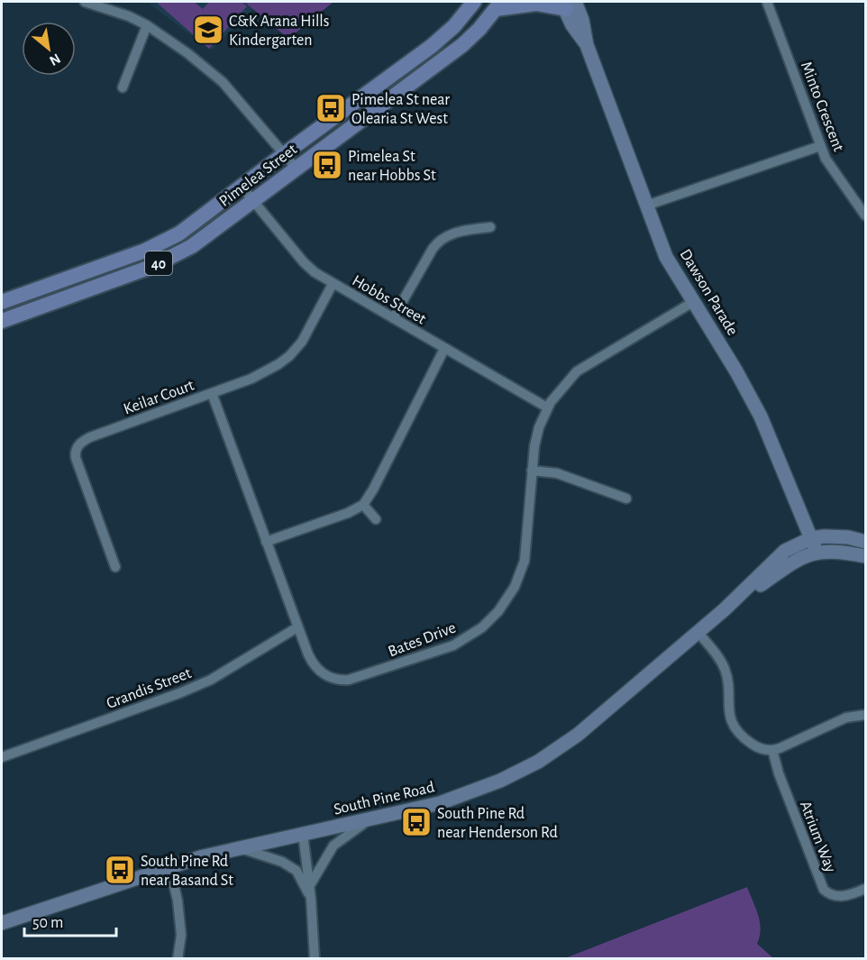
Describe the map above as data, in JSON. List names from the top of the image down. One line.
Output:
{"streets":{"main road":["Pimelea Street","40"],"street":["Minto Crescent","Dawson Parade","Hobbs Street","Keilar Court","Bates Drive","Grandis Street","South Pine Road","Atrium Way"]},"crossings":[["Pimelea Street","Hobbs Street"],["Dawson Parade","Bates Drive"],["Dawson Parade","South Pine Road"],["Hobbs Street","Keilar Court"],["Hobbs Street","Bates Drive"],["Keilar Court","Bates Drive"],["Bates Drive","Grandis Street"]],"places":{"school or university":["C&K Arana Hills Kindergarten"],"bus stop":["Pimelea St near Olearia St West","Pimelea St near Hobbs St","South Pine Rd near Henderson Rd","South Pine Rd near Basand St"]},"scale_bar":"50 m","north":"bottom right"}
